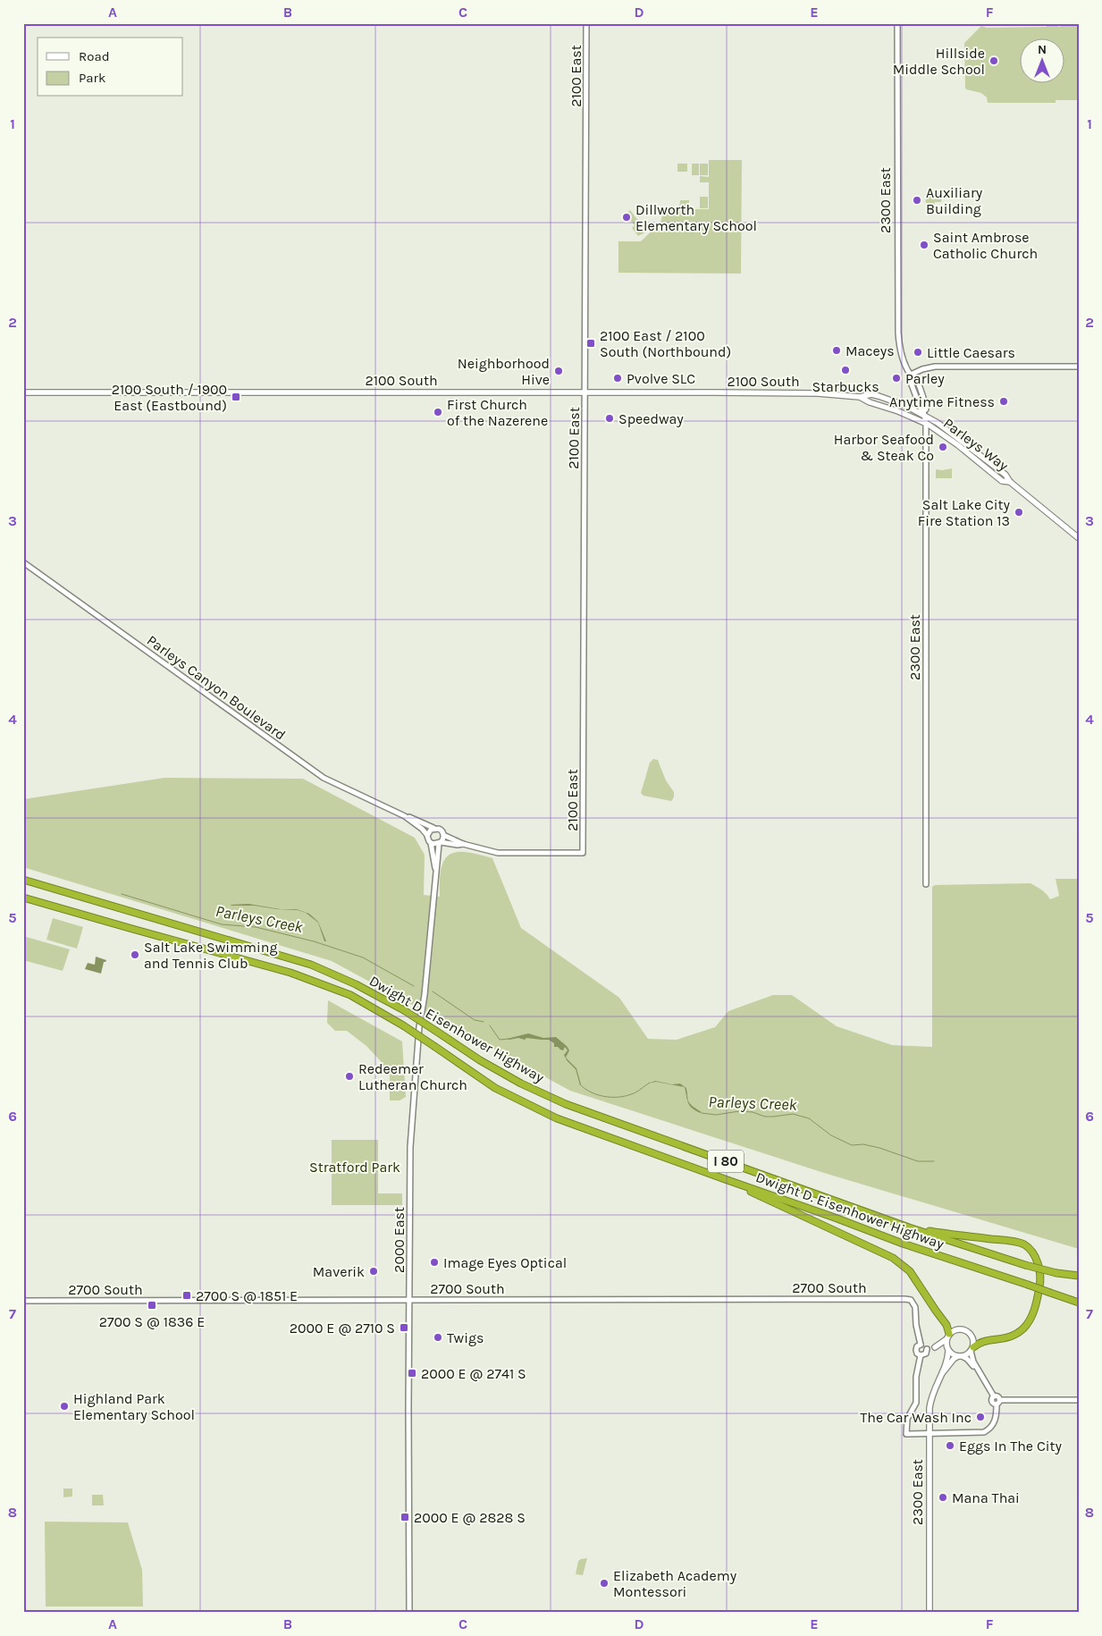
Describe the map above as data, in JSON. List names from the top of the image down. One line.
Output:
{"streets":{"highway":["Dwight D. Eisenhower Highway","I 80"],"main road":["2300 East","2100 South","Parleys Way"],"street":["2100 East","Parleys Canyon Boulevard","2000 East","2700 South"]},"crossings":[["2100 East","2100 South"],["2300 East","2100 South"],["2300 East","Parleys Way"],["2100 South","Parleys Way"],["Parleys Canyon Boulevard","2000 East"],["2000 East","2700 South"]],"water":["Parleys Creek"],"parks":["Stratford Park"],"places":{"other":["Hillside Middle School","Auxiliary Building","Dillworth Elementary School","Saint Ambrose Catholic Church","Maceys","Little Caesars","Starbucks","Neighborhood Hive","Pvolve SLC","Parley","Anytime Fitness","First Church of the Nazerene","Speedway","Harbor Seafood & Steak Co","Salt Lake City Fire Station 13","Salt Lake Swimming and Tennis Club","Redeemer Lutheran Church","Image Eyes Optical","Maverik","Twigs","Highland Park Elementary School","The Car Wash Inc","Eggs In The City","Mana Thai","Elizabeth Academy Montessori"],"transit":["2100 East / 2100 South (Northbound)","2100 South / 1900 East (Eastbound)","2700 S @ 1851 E","2700 S @ 1836 E","2000 E @ 2710 S","2000 E @ 2741 S","2000 E @ 2828 S"]},"legend":["Road","Park"],"north":"top","grid":{"columns":["A","B","C","D","E","F"],"rows":["1","2","3","4","5","6","7","8"]}}
